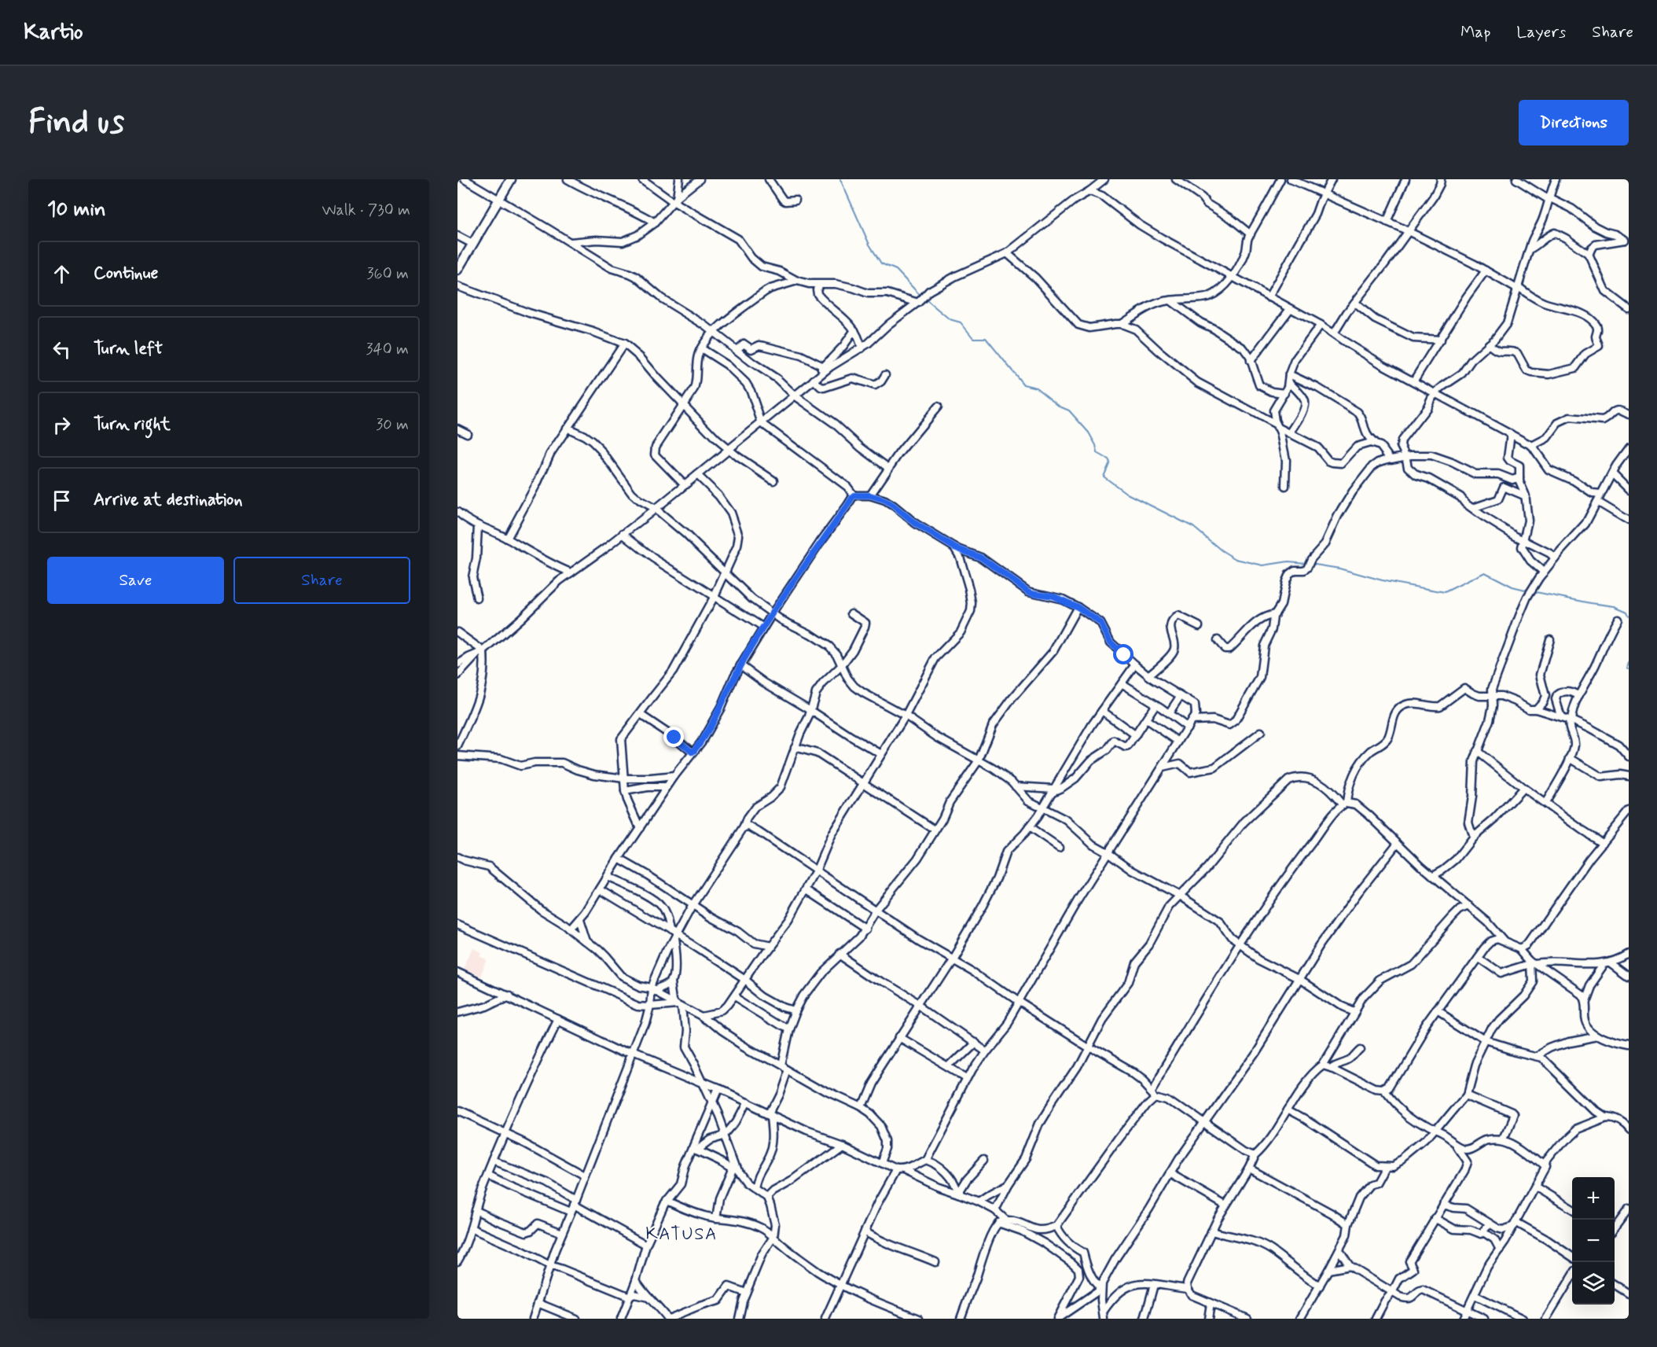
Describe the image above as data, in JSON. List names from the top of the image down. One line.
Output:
{"districts":["KATUSA"],"page":{"header":"Kartio","nav":["Map","Layers","Share"],"buttons":["Directions",["Save","Share"]],"title":"Find us","heading":["10 min","Walk · 730 m"],"list":[["Continue","360 m"],["Turn left","340 m"],["Turn right","30 m"],"Arrive at destination"],"map_buttons":["+","−"]}}
